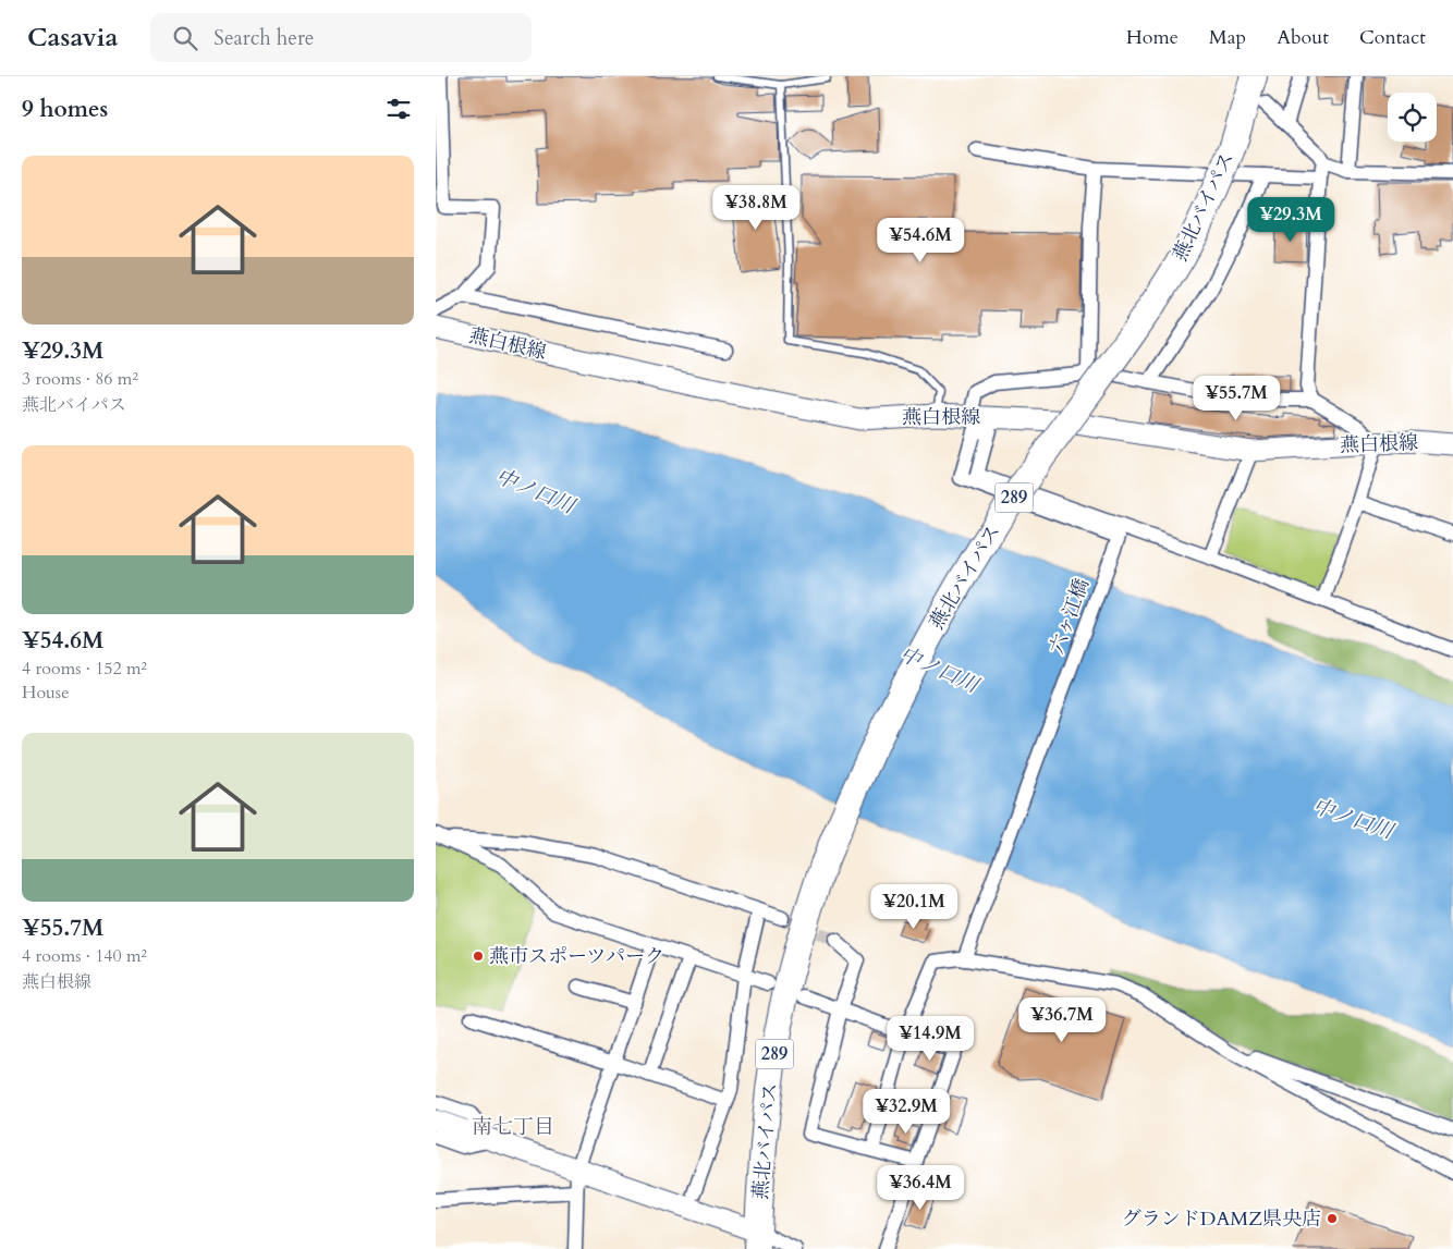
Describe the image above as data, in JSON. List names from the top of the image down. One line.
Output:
{"streets":{"highway":["燕北バイパス","289"],"main road":["燕白根線"],"street":["六ヶ江橋"]},"crossings":[["燕白根線","六ヶ江橋"]],"districts":["南七丁目"],"water":["中ノ口川"],"places":["燕市スポーツパーク","グランドDAMZ県央店"],"page":{"header":"Casavia","search":"Search here","nav":["Home","Map","About","Contact"],"heading":"9 homes","list":[{"name":"¥29.3M","note":"3 rooms · 86 m² · 燕北バイパス"},{"name":"¥54.6M","note":"4 rooms · 152 m² · House"},{"name":"¥55.7M","note":"4 rooms · 140 m² · 燕白根線"}],"price":["¥38.8M","¥29.3M","¥54.6M","¥55.7M","¥20.1M","¥36.7M","¥14.9M","¥32.9M","¥36.4M"]}}
